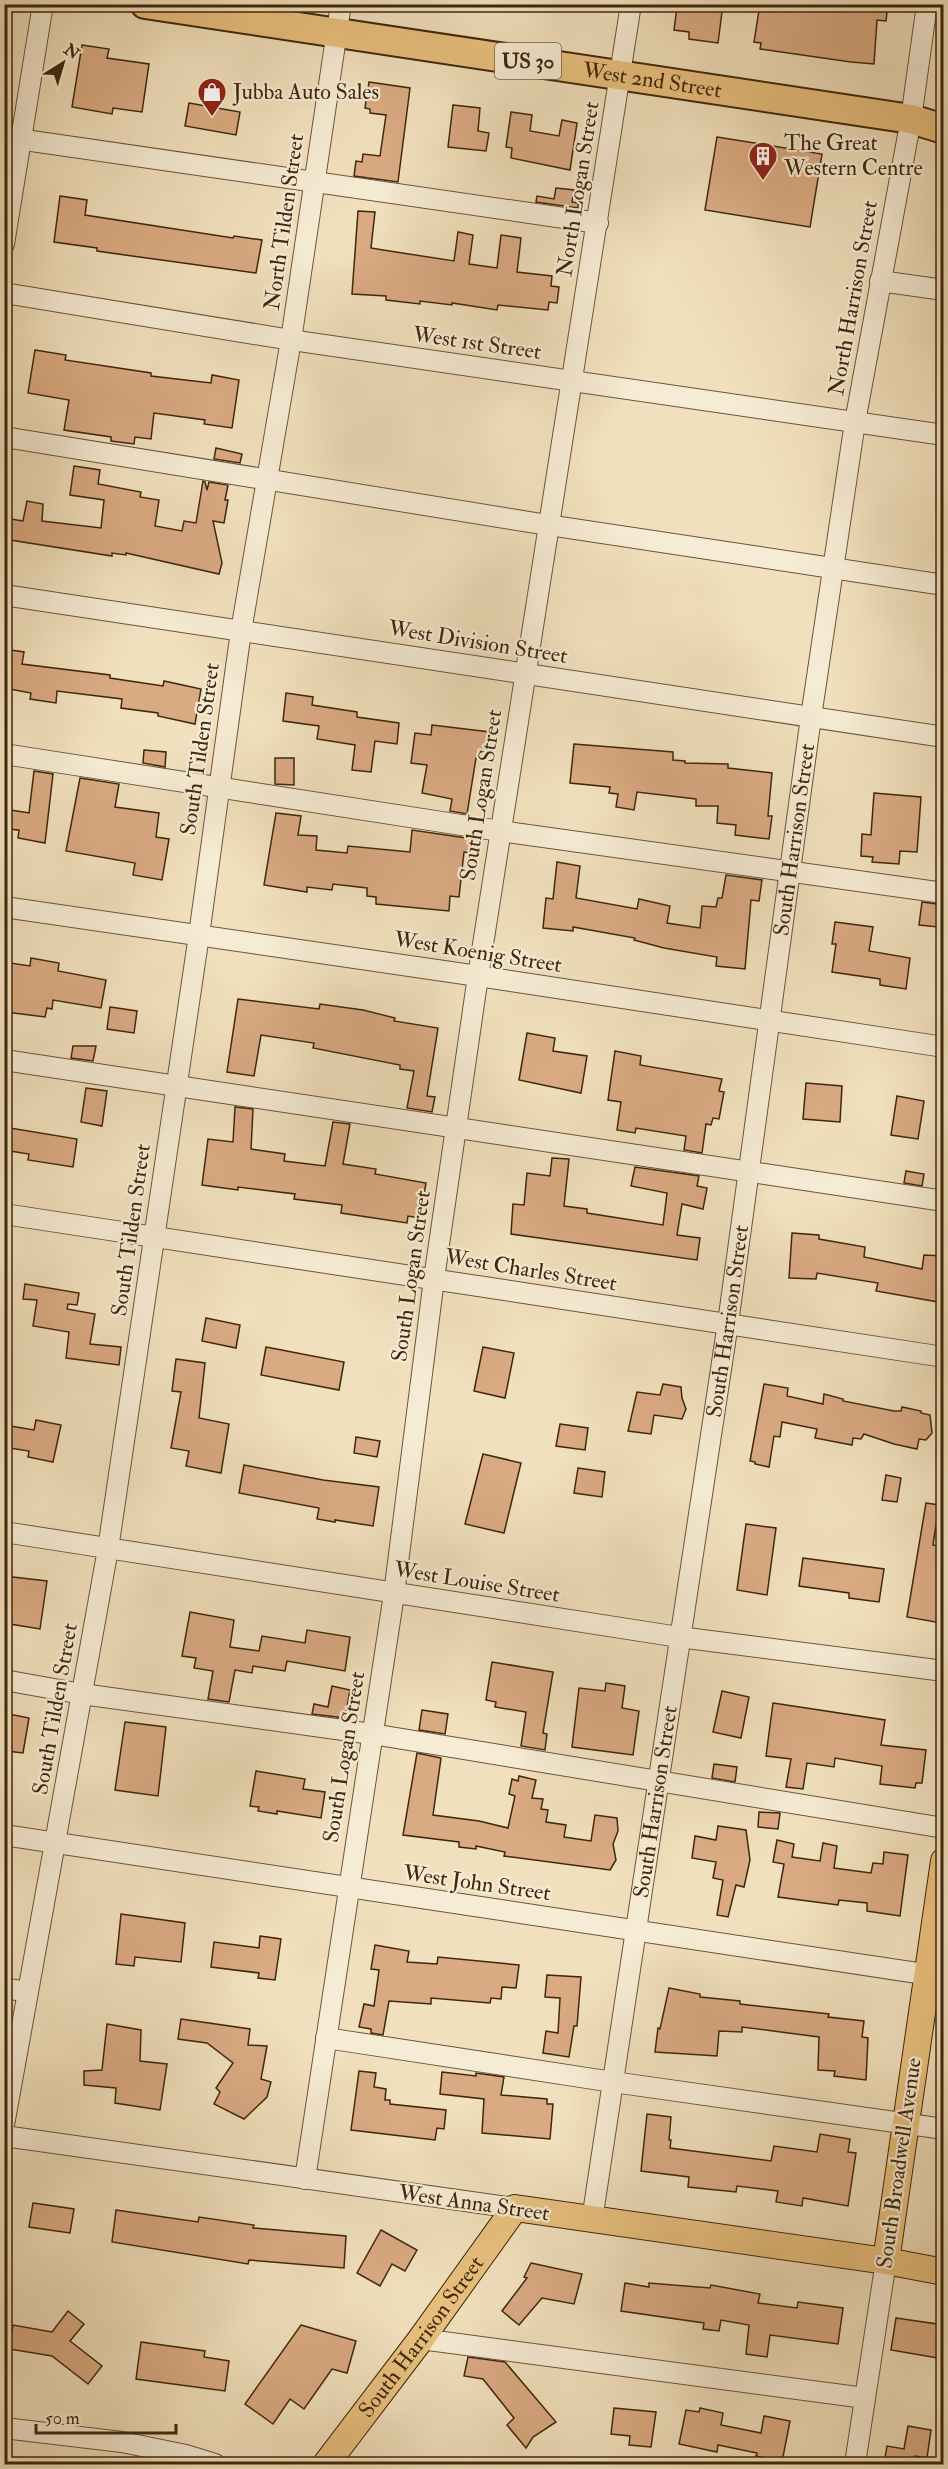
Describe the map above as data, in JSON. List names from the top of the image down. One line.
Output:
{"streets":{"highway":["US 30","West 2nd Street"],"main road":["South Harrison Street","South Broadwell Avenue","West Anna Street"],"street":["North Logan Street","North Tilden Street","North Harrison Street","West 1st Street","West Division Street","South Tilden Street","South Logan Street","West Koenig Street","West Charles Street","West Louise Street","West John Street"]},"crossings":[["West 2nd Street","North Logan Street"],["West 2nd Street","North Tilden Street"],["West 2nd Street","North Harrison Street"],["North Logan Street","West 1st Street"],["North Logan Street","South Logan Street"],["North Tilden Street","West 1st Street"],["North Tilden Street","South Tilden Street"],["North Harrison Street","West 1st Street"],["North Harrison Street","South Harrison Street"],["West 1st Street","South Tilden Street"],["West 1st Street","South Logan Street"],["West 1st Street","South Harrison Street"],["West Division Street","South Tilden Street"],["West Division Street","South Logan Street"],["West Division Street","South Harrison Street"],["South Tilden Street","West Koenig Street"],["South Tilden Street","West Charles Street"],["South Tilden Street","West Louise Street"],["South Tilden Street","West John Street"],["South Logan Street","West Koenig Street"],["South Logan Street","West Charles Street"],["South Logan Street","West Louise Street"],["South Logan Street","West John Street"],["South Logan Street","West Anna Street"],["South Harrison Street","West Koenig Street"],["South Harrison Street","West Charles Street"],["South Harrison Street","West Louise Street"],["South Harrison Street","West John Street"],["South Harrison Street","West Anna Street"],["West John Street","South Broadwell Avenue"],["South Broadwell Avenue","West Anna Street"]],"places":{"shop":["Jubba Auto Sales"],"building":["The Great Western Centre"]},"scale_bar":"50 m","north":"top right"}
